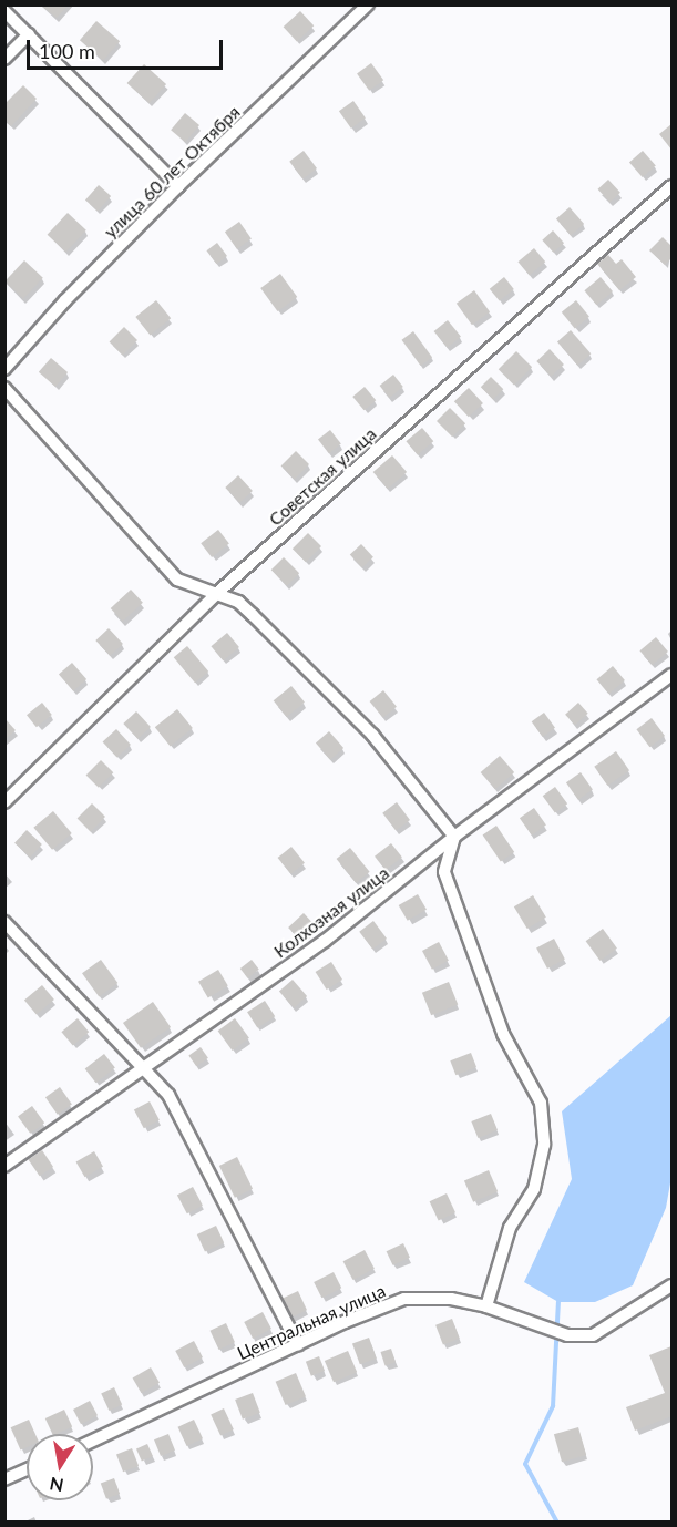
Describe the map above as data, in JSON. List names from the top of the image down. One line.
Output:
{"streets":{"street":["улица 60 лет Октября","Советская улица","Колхозная улица","Центральная улица"]},"scale_bar":"100 m","north":"bottom"}
